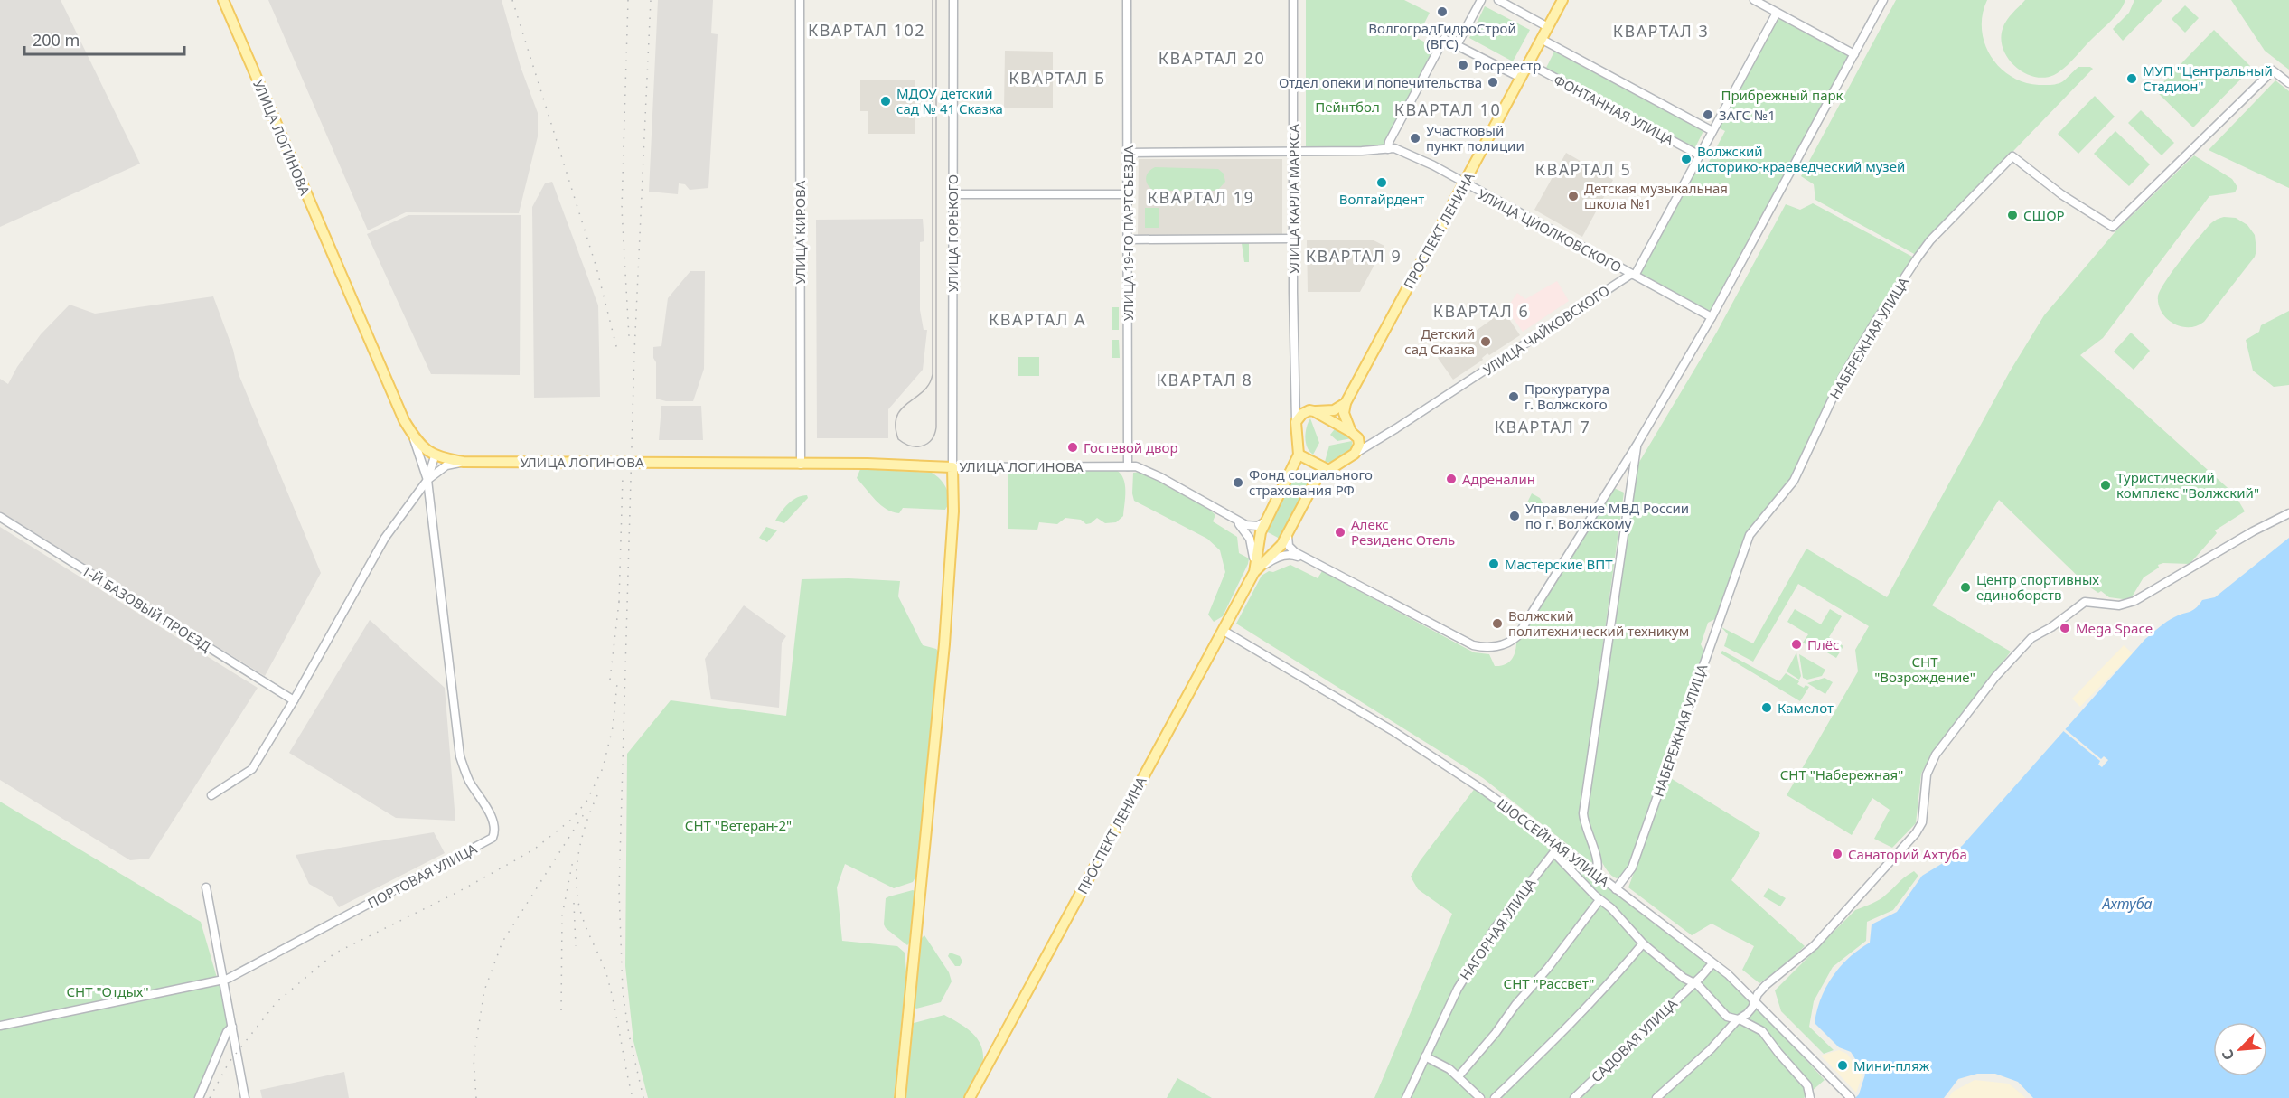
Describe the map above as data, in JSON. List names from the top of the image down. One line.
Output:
{"streets":{"main road":["УЛИЦА ЛОГИНОВА","ПРОСПЕКТ ЛЕНИНА"],"street":["ФОНТАННАЯ УЛИЦА","УЛИЦА КАРЛА МАРКСА","УЛИЦА ЦИОЛКОВСКОГО","УЛИЦА КИРОВА","УЛИЦА ГОРЬКОГО","УЛИЦА 19-ГО ПАРТСЪЕЗДА","УЛИЦА ЧАЙКОВСКОГО","НАБЕРЕЖНАЯ УЛИЦА","1-Й БАЗОВЫЙ ПРОЕЗД","ШОССЕЙНАЯ УЛИЦА","ПОРТОВАЯ УЛИЦА","НАГОРНАЯ УЛИЦА","САДОВАЯ УЛИЦА"]},"crossings":[["ФОНТАННАЯ УЛИЦА","ПРОСПЕКТ ЛЕНИНА"],["ФОНТАННАЯ УЛИЦА","УЛИЦА ЧАЙКОВСКОГО"],["УЛИЦА ЛОГИНОВА","УЛИЦА КИРОВА"],["УЛИЦА ЛОГИНОВА","УЛИЦА ГОРЬКОГО"],["УЛИЦА ЛОГИНОВА","УЛИЦА 19-ГО ПАРТСЪЕЗДА"],["УЛИЦА ЛОГИНОВА","ПОРТОВАЯ УЛИЦА"],["УЛИЦА КАРЛА МАРКСА","ПРОСПЕКТ ЛЕНИНА"],["УЛИЦА КАРЛА МАРКСА","УЛИЦА ЦИОЛКОВСКОГО"],["УЛИЦА КАРЛА МАРКСА","УЛИЦА ЧАЙКОВСКОГО"],["ПРОСПЕКТ ЛЕНИНА","УЛИЦА ЦИОЛКОВСКОГО"],["ПРОСПЕКТ ЛЕНИНА","УЛИЦА ЧАЙКОВСКОГО"],["ПРОСПЕКТ ЛЕНИНА","ШОССЕЙНАЯ УЛИЦА"],["УЛИЦА ЦИОЛКОВСКОГО","УЛИЦА 19-ГО ПАРТСЪЕЗДА"],["УЛИЦА ЦИОЛКОВСКОГО","УЛИЦА ЧАЙКОВСКОГО"],["НАБЕРЕЖНАЯ УЛИЦА","ШОССЕЙНАЯ УЛИЦА"],["ШОССЕЙНАЯ УЛИЦА","НАГОРНАЯ УЛИЦА"],["ШОССЕЙНАЯ УЛИЦА","САДОВАЯ УЛИЦА"]],"districts":["КВАРТАЛ 102","КВАРТАЛ 3","КВАРТАЛ 20","КВАРТАЛ Б","КВАРТАЛ 10","КВАРТАЛ 5","КВАРТАЛ 19","КВАРТАЛ 9","КВАРТАЛ 6","КВАРТАЛ А","КВАРТАЛ 8","КВАРТАЛ 7"],"water":["Ахтуба"],"parks":["Прибрежный парк","Пейнтбол","СНТ \"Возрождение\"","СНТ \"Набережная\"","СНТ \"Ветеран-2\"","СНТ \"Рассвет\"","СНТ \"Отдых\""],"places":["ВолгоградГидроСтрой (ВГС)","Росреестр","МУП \"Центральный Стадион\"","Отдел опеки и попечительства","МДОУ детский сад № 41 Сказка","ЗАГС №1","Участковый пункт полиции","Волжский историко-краеведческий музей","Волтайрдент","Детская музыкальная школа №1","СШОР","Детский сад Сказка","Прокуратура г. Волжского","Гостевой двор","Адреналин","Фонд социального страхования РФ","Туристический комплекс \"Волжский\"","Управление МВД России по г. Волжскому","Алекс Резиденс Отель","Мастерские ВПТ","Центр спортивных единоборств","Волжский политехнический техникум","Mega Space","Плёс","Камелот","Санаторий Ахтуба","Мини-пляж"],"scale_bar":"200 m","north":"bottom left"}
